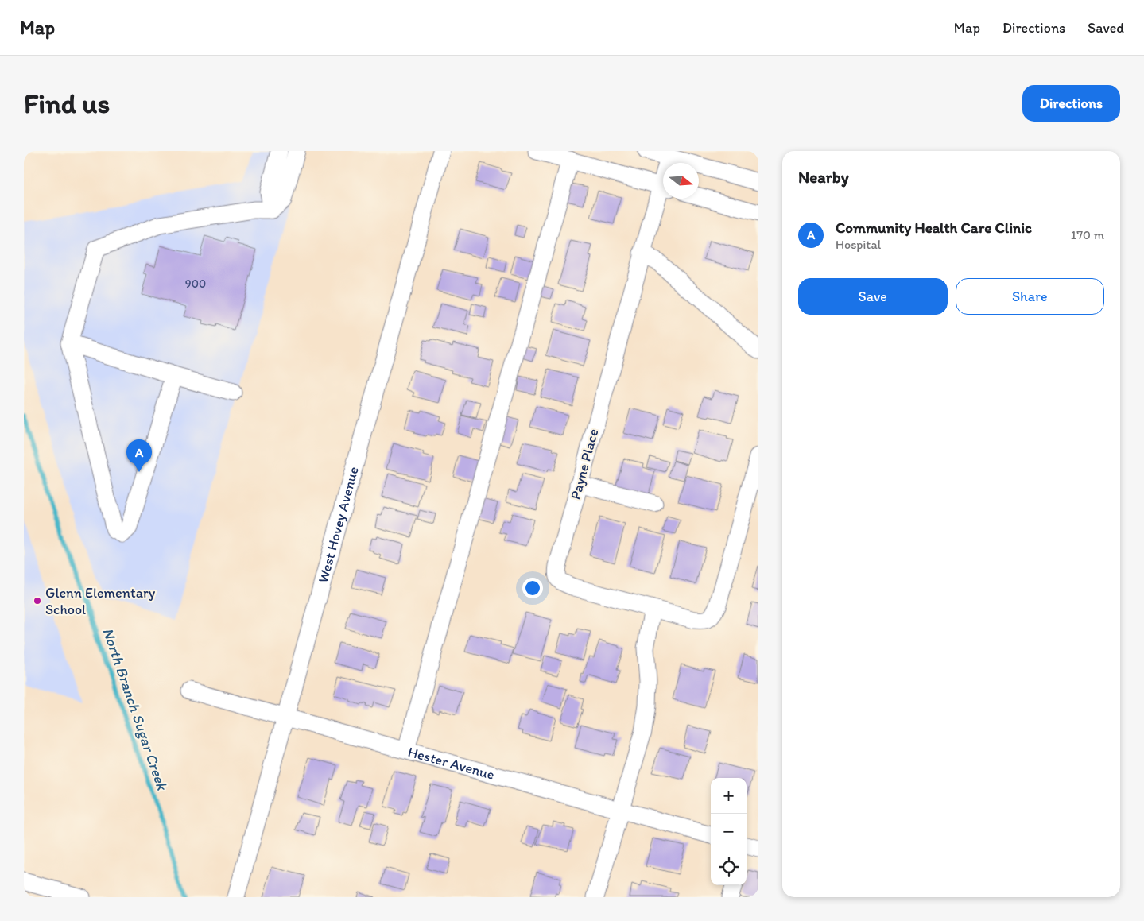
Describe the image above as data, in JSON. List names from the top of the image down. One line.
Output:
{"streets":{"street":["Payne Place","West Hovey Avenue","Hester Avenue"]},"crossings":[["West Hovey Avenue","Hester Avenue"]],"water":["North Branch Sugar Creek"],"places":["Glenn Elementary School"],"house_numbers":["900"],"north":"right","page":{"header":"Map","nav":["Map","Directions","Saved"],"buttons":["Directions",["Save","Share"]],"title":"Find us","heading":"Nearby","list":[{"mark":"A","name":"Community Health Care Clinic","note":"Hospital","value":"170 m"}],"pins":"A","map_buttons":["+","−"]}}
